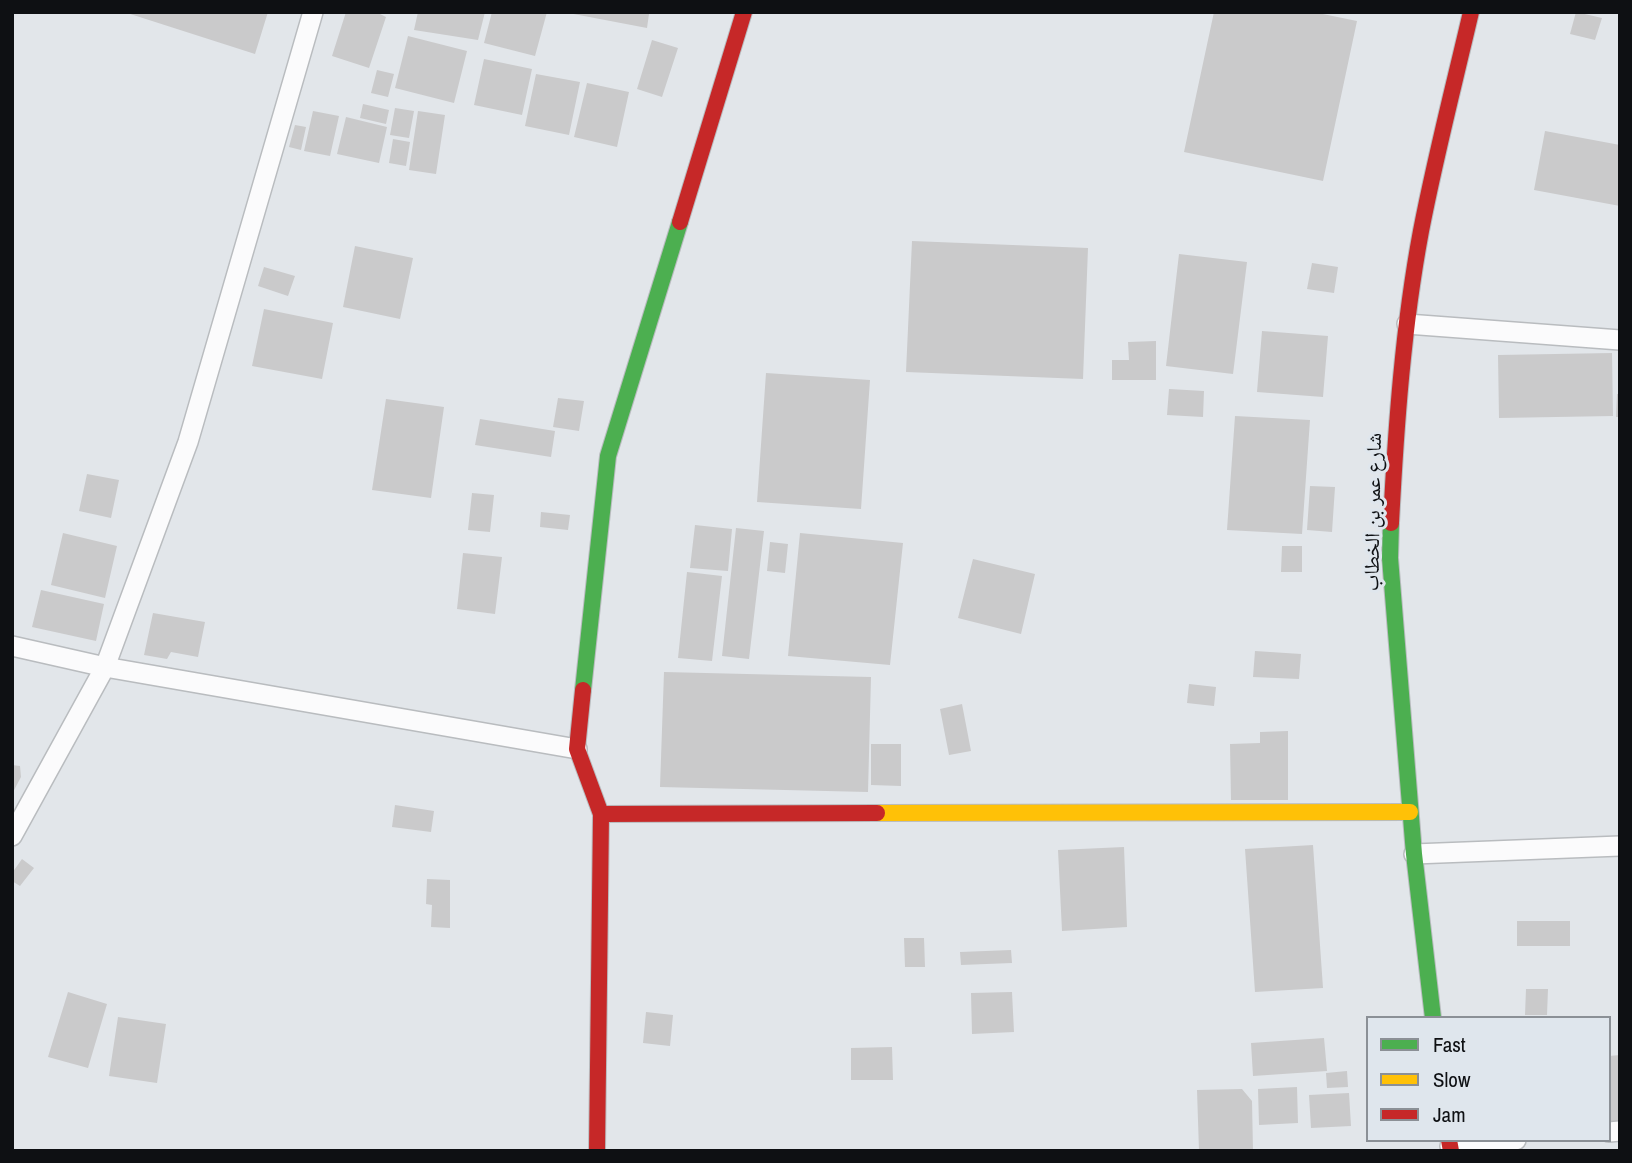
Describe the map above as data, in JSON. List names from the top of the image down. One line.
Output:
{"streets":{"street":["شارع عمر بن الخطاب"]},"legend":["Fast","Slow","Jam"]}
